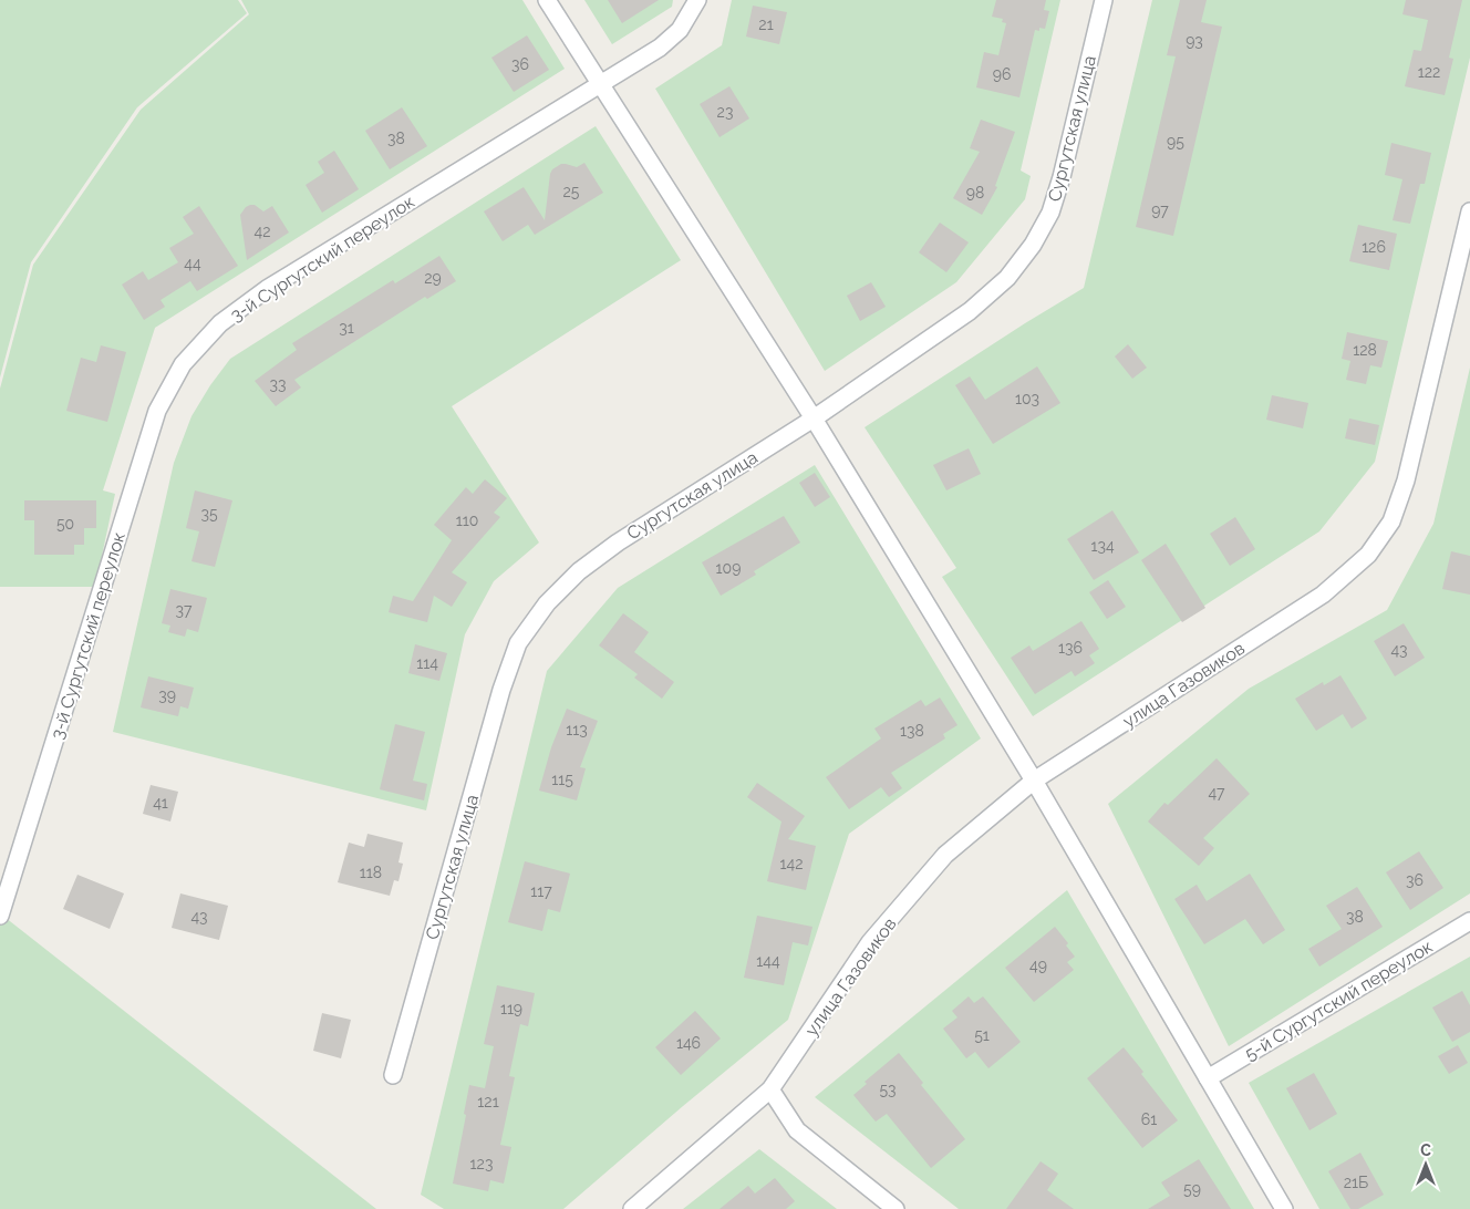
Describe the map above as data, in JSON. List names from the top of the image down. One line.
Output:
{"streets":{"street":["Сургутская улица","3-й Сургутский переулок","улица Газовиков","5-й Сургутский переулок"]},"house_numbers":["21","93","36","122","96","23","38","95","25","98","97","42","126","44","29","31","128","33","103","35","110","50","134","109","37","136","43","114","39","113","138","115","47","41","142","118","36","117","43","38","144","49","119","51","146","53","121","61","123","21Б","59"],"north":"top"}
